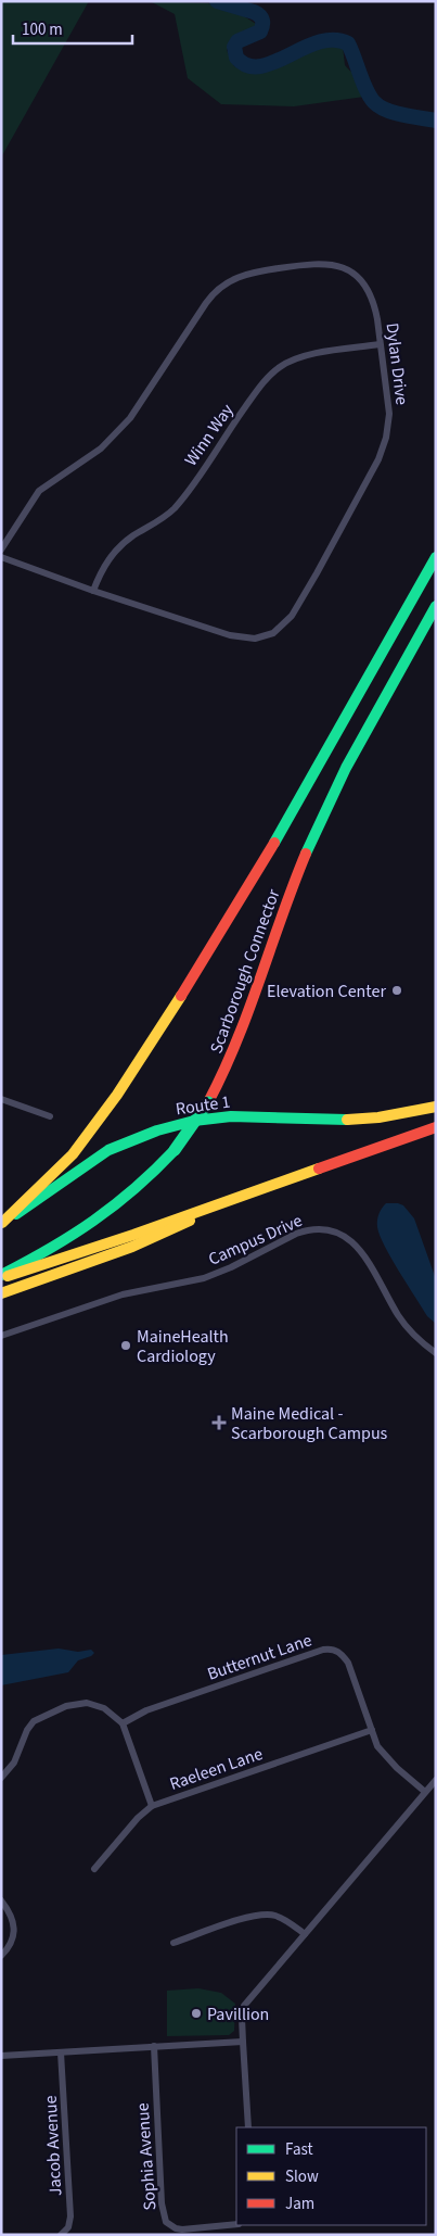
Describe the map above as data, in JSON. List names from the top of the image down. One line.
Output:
{"streets":{"main road":["Scarborough Connector","Route 1"],"street":["Dylan Drive","Winn Way","Campus Drive","Butternut Lane","Raeleen Lane","Jacob Avenue","Sophia Avenue"]},"crossings":[["Dylan Drive","Winn Way"],["Scarborough Connector","Route 1"],["Butternut Lane","Raeleen Lane"]],"places":{"other":["Elevation Center","MaineHealth Cardiology","Pavillion"],"health":["Maine Medical - Scarborough Campus"]},"legend":["Fast","Slow","Jam"],"scale_bar":"100 m"}
